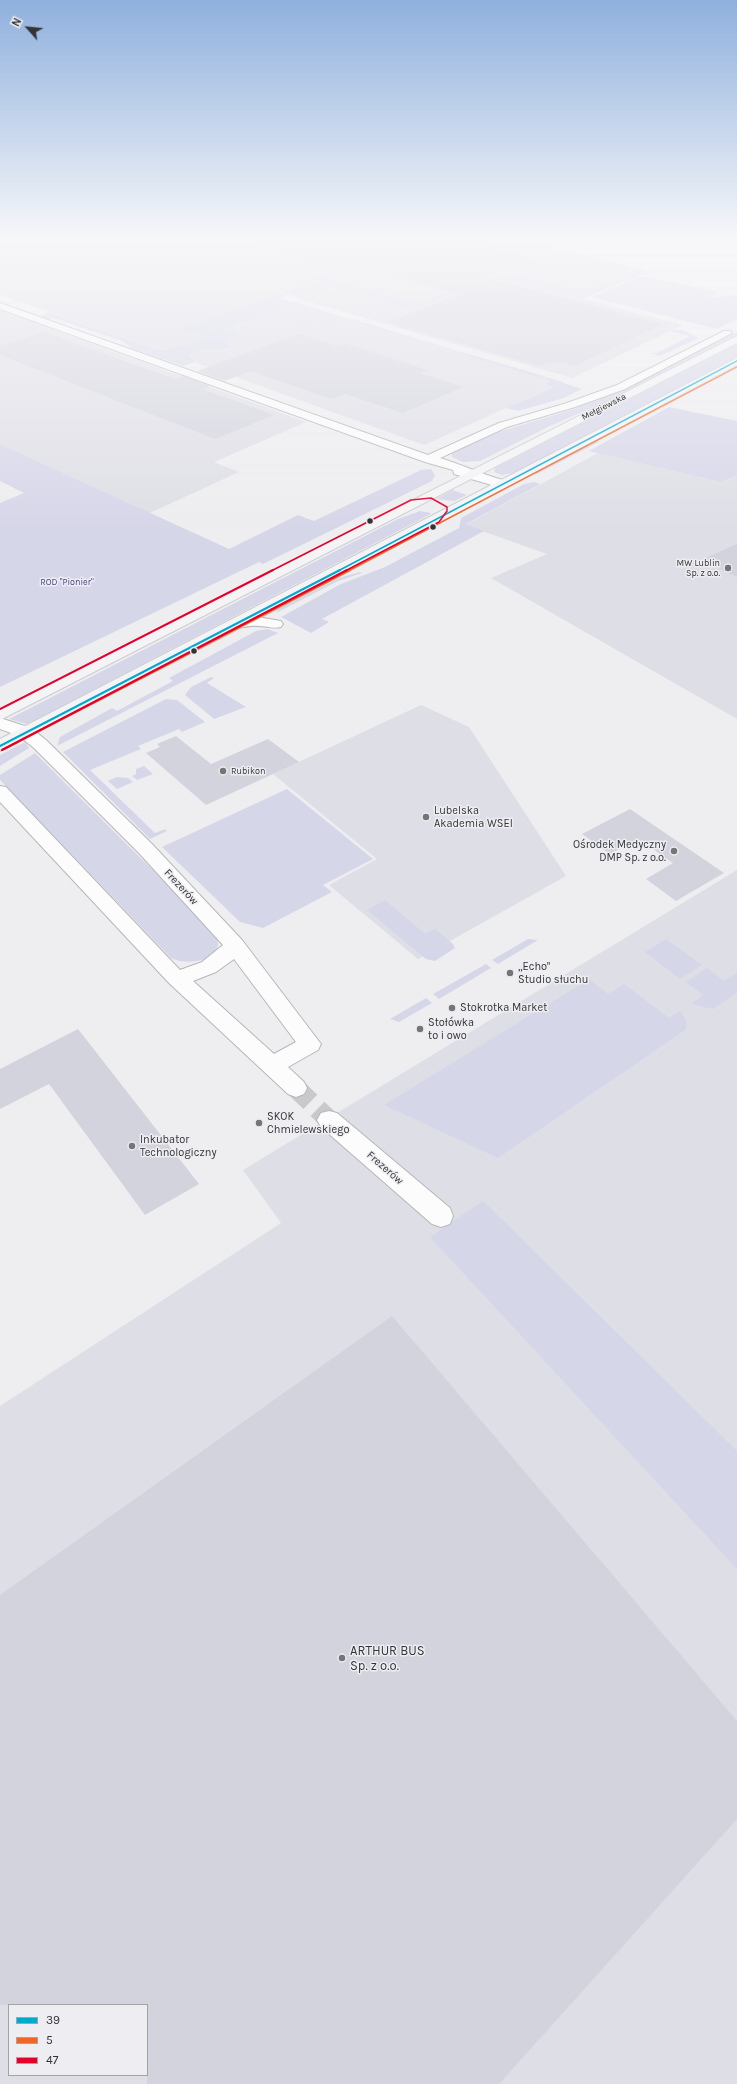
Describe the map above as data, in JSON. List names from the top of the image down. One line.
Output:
{"streets":{"main road":["Mełgiewska"],"street":["Frezerów"]},"parks":["ROD \"Pionier\""],"places":["MW Lublin Sp. z o.o.","Rubikon","Lubelska Akademia WSEI","Ośrodek Medyczny DMP Sp. z o.o.",",,Echo'' Studio słuchu","Stokrotka Market","Stołówka to i owo","SKOK Chmielewskiego","Inkubator Technologiczny","ARTHUR BUS Sp. z o.o."],"lines":["transit line 39","transit line 5","transit line 47"],"legend":["39","5","47"],"north":"top left"}
